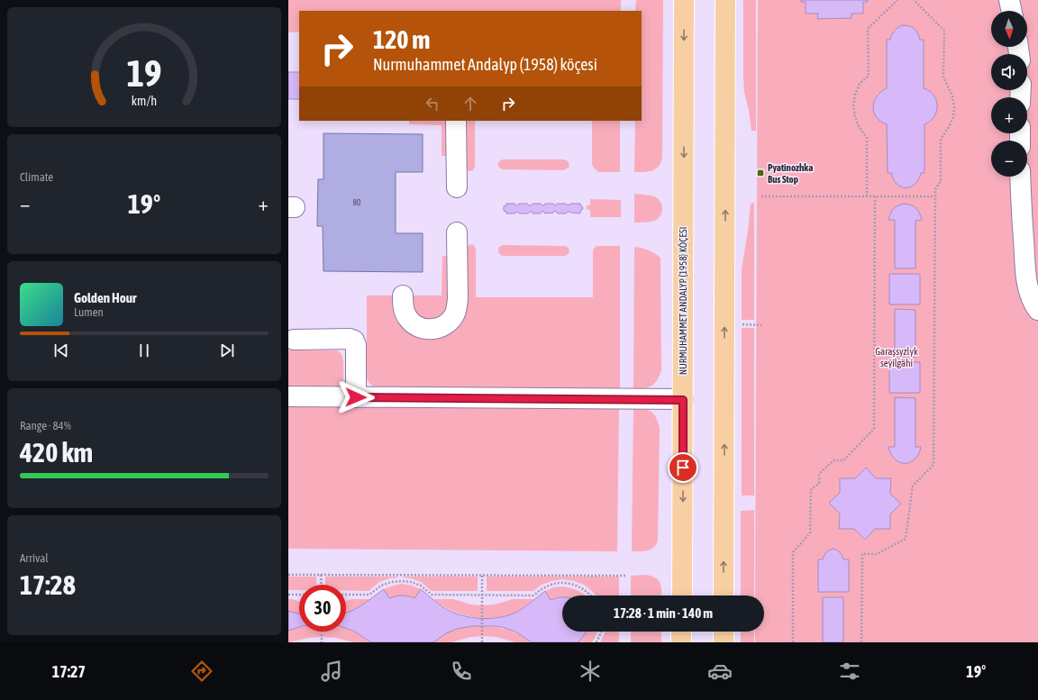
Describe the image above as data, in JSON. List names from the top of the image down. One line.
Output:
{"streets":{"main road":["NURMUHAMMET ANDALYP (1958) KÖÇESI"]},"parks":["Garaşsyzlyk seýilgähi"],"places":{"transit":["Pyatinozhka Bus Stop"]},"house_numbers":["80"],"north":"bottom","page":{"map_buttons":["+","−"],"turn":["120 m","Nurmuhammet Andalyp (1958) köçesi"],"tile":["Climate",["Range · 84%","420 km"],["Arrival","17:28"]],"heat":["−","19°","+"],"song":["Golden Hour","Lumen"],"limit":"30","trip":"17:28 · 1 min · 140 m","tabs":["17:27","19°"],"gauge":["19","km/h"]}}
